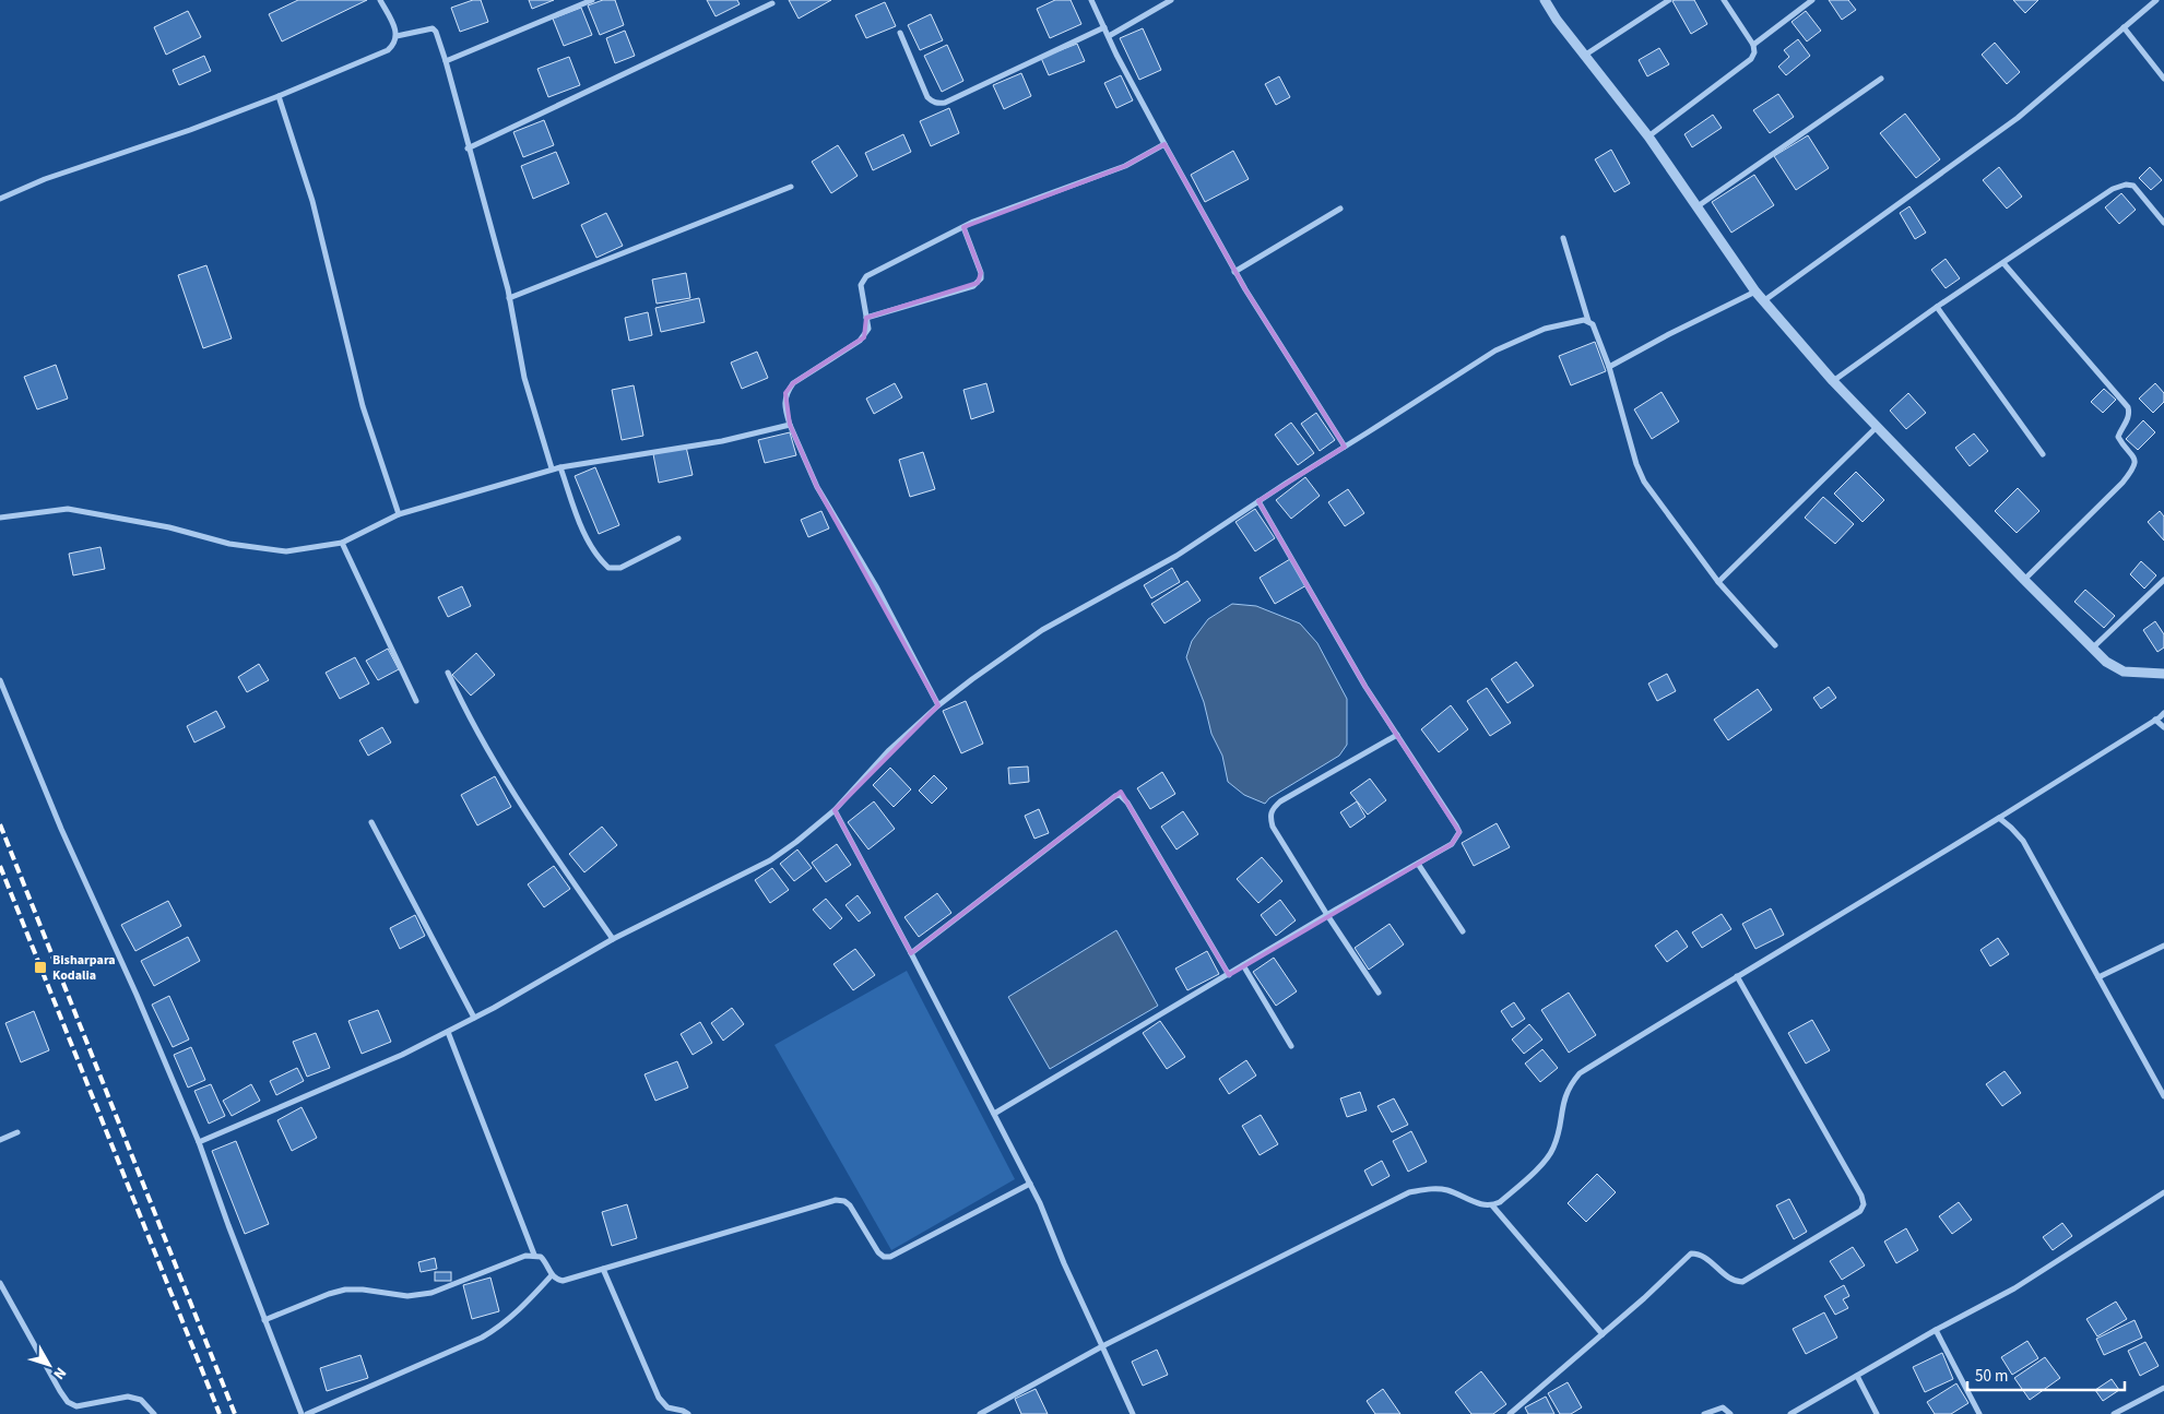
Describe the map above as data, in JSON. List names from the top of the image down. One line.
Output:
{"places":{"transit":["Bisharpara Kodalia"]},"scale_bar":"50 m","north":"bottom right"}
